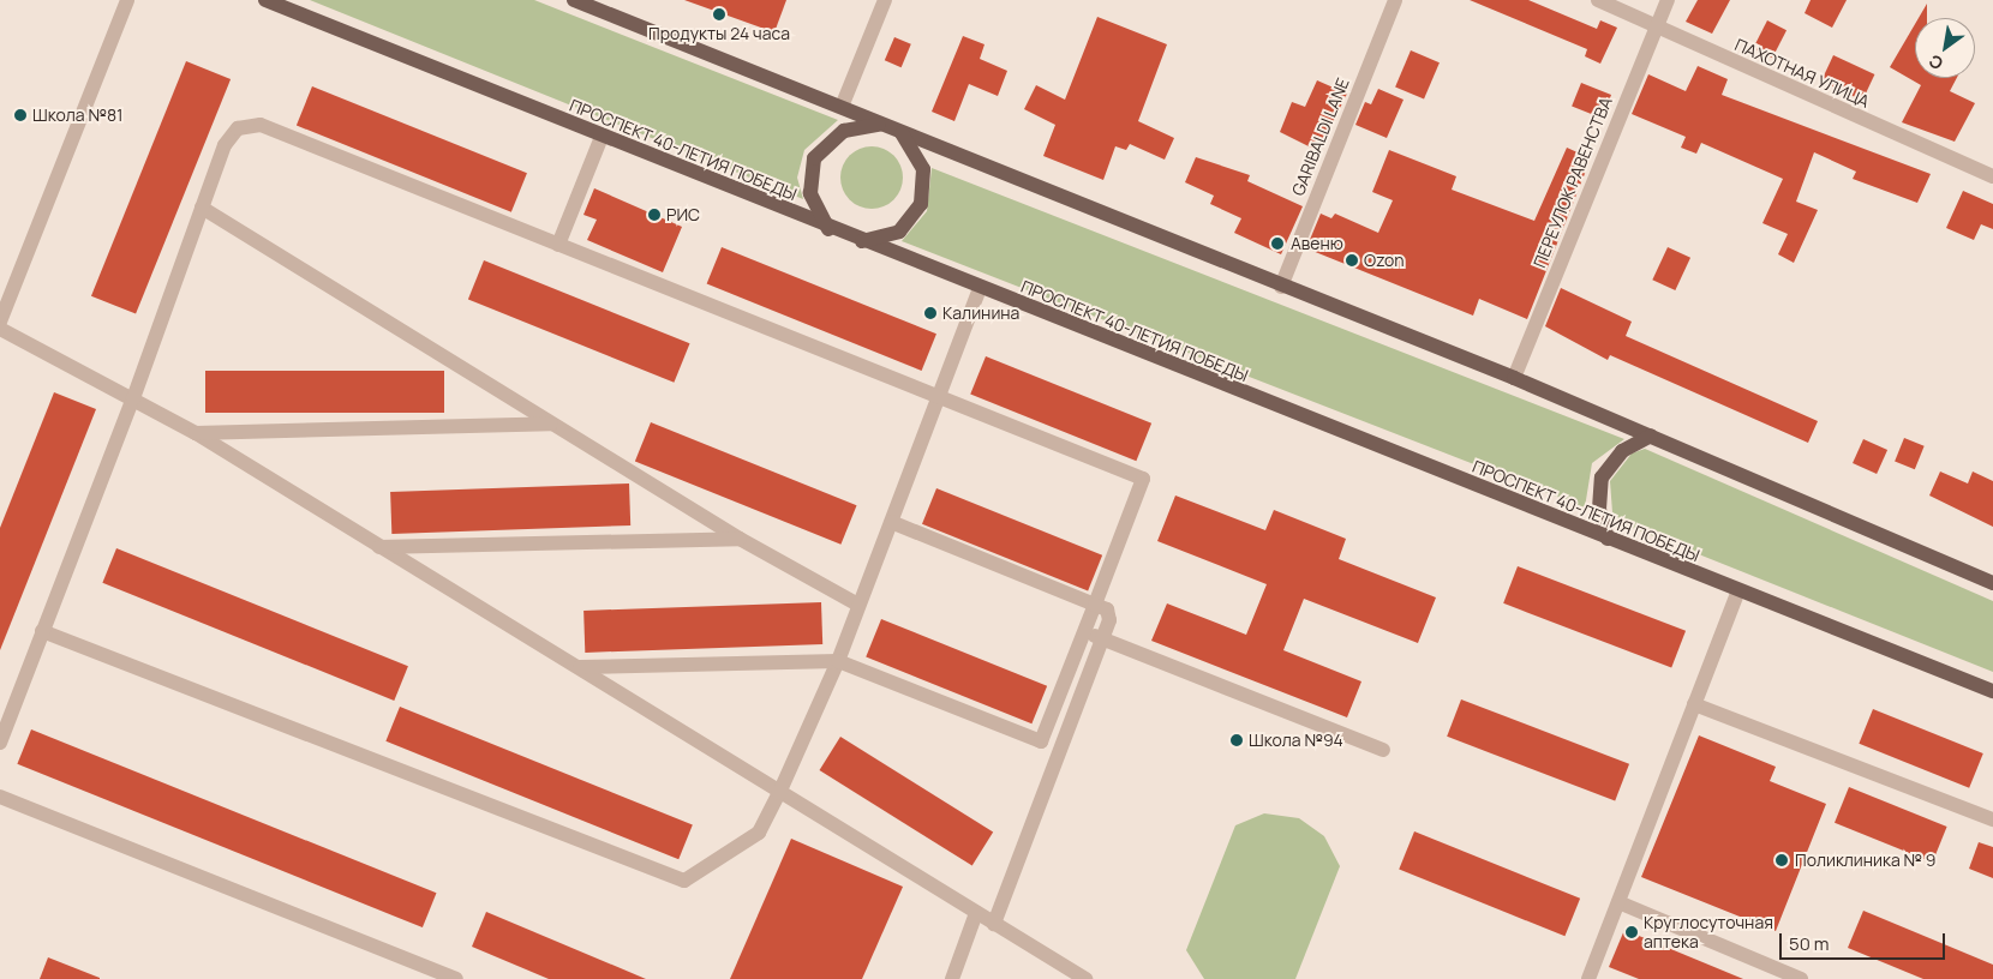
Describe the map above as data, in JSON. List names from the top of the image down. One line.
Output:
{"streets":{"main road":["ПРОСПЕКТ 40-ЛЕТИЯ ПОБЕДЫ"],"street":["ПАХОТНАЯ УЛИЦА","GARIBALDI LANE","ПЕРЕУЛОК РАВЕНСТВА"]},"crossings":[["ПАХОТНАЯ УЛИЦА","ПЕРЕУЛОК РАВЕНСТВА"]],"places":["Продукты 24 часа","Школа №81","РИС","Авеню","Ozon","Калинина","Школа №94","Поликлиника № 9","Круглосуточная аптека"],"scale_bar":"50 m","north":"bottom left"}
